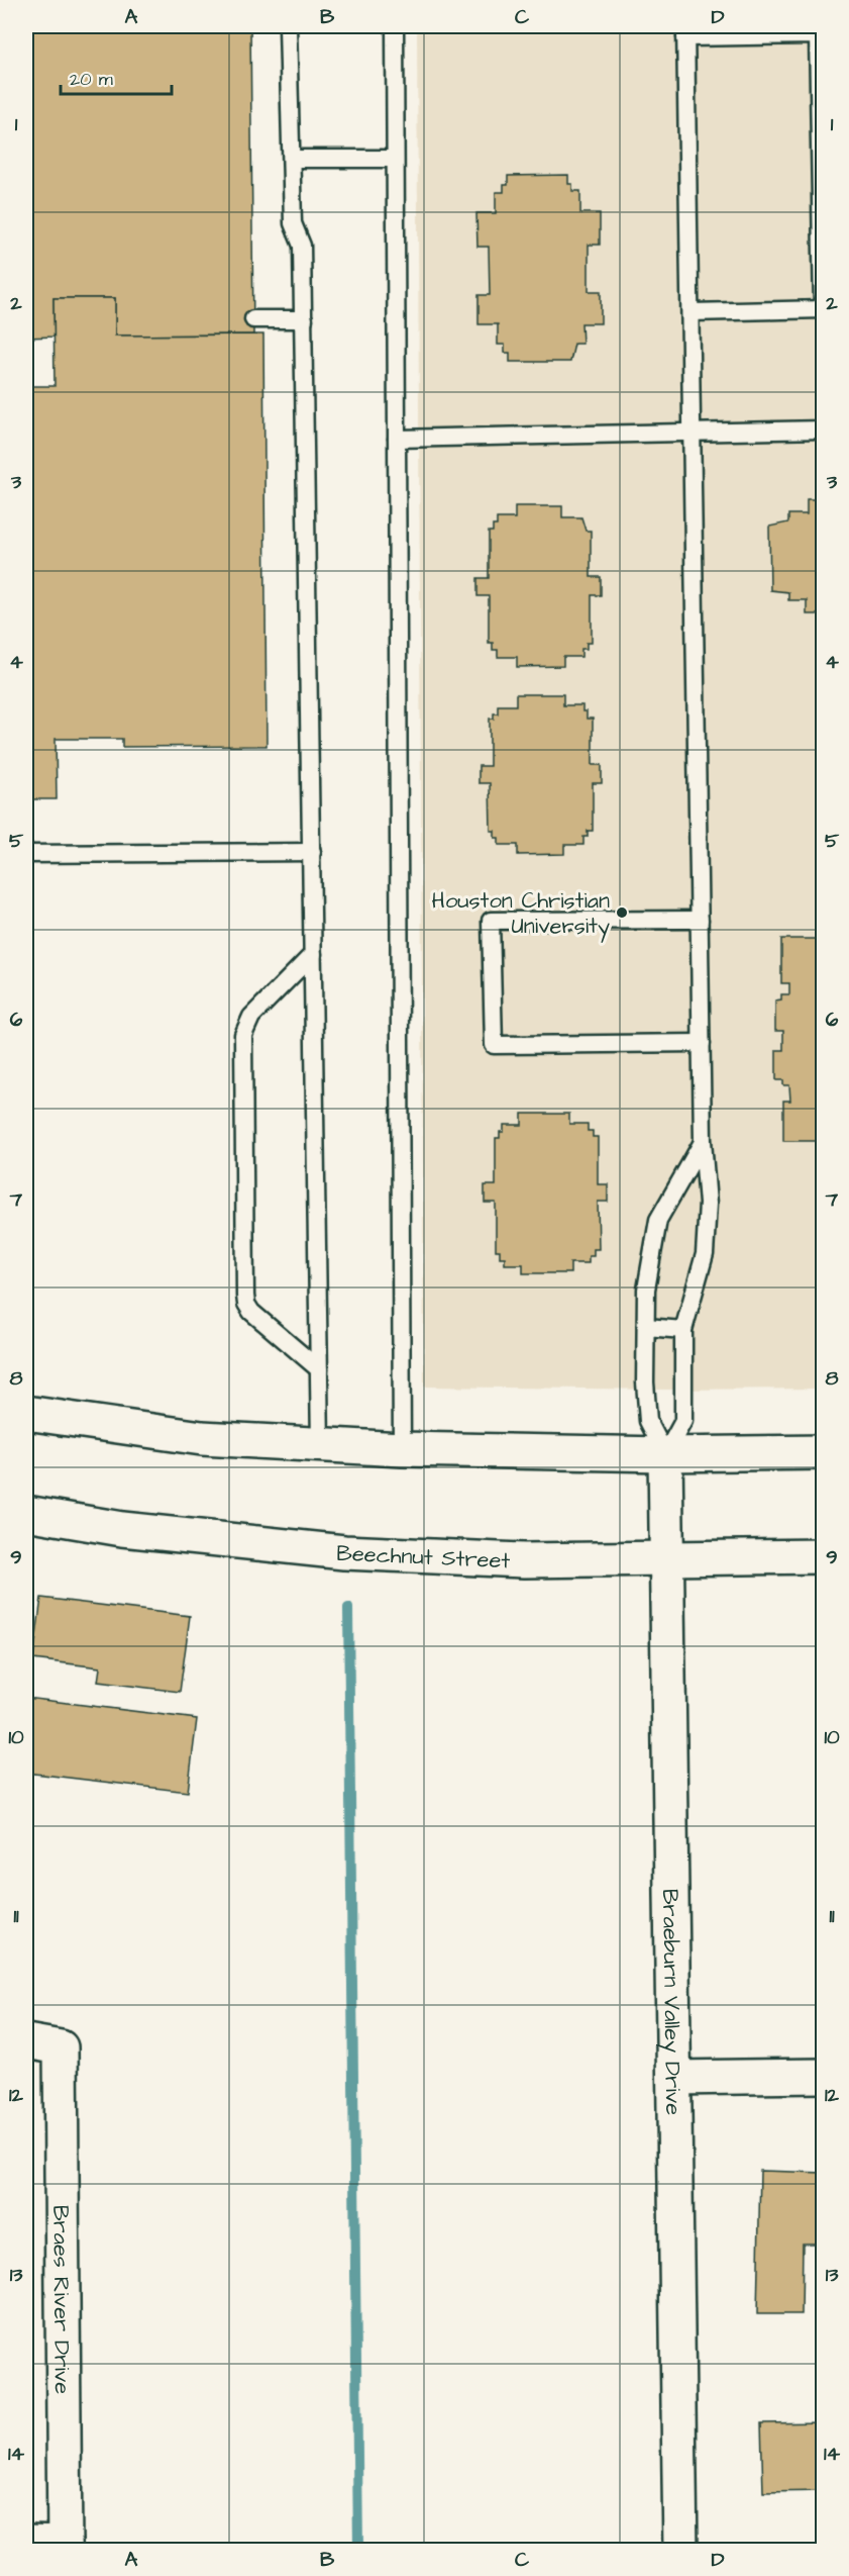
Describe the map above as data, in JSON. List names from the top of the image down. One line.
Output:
{"streets":{"street":["Beechnut Street","Braeburn Valley Drive","Braes River Drive"]},"crossings":[["Beechnut Street","Braeburn Valley Drive"]],"places":["Houston Christian University"],"scale_bar":"20 m","grid":{"columns":["A","B","C","D"],"rows":["1","2","3","4","5","6","7","8","9","10","11","12","13","14"]}}
